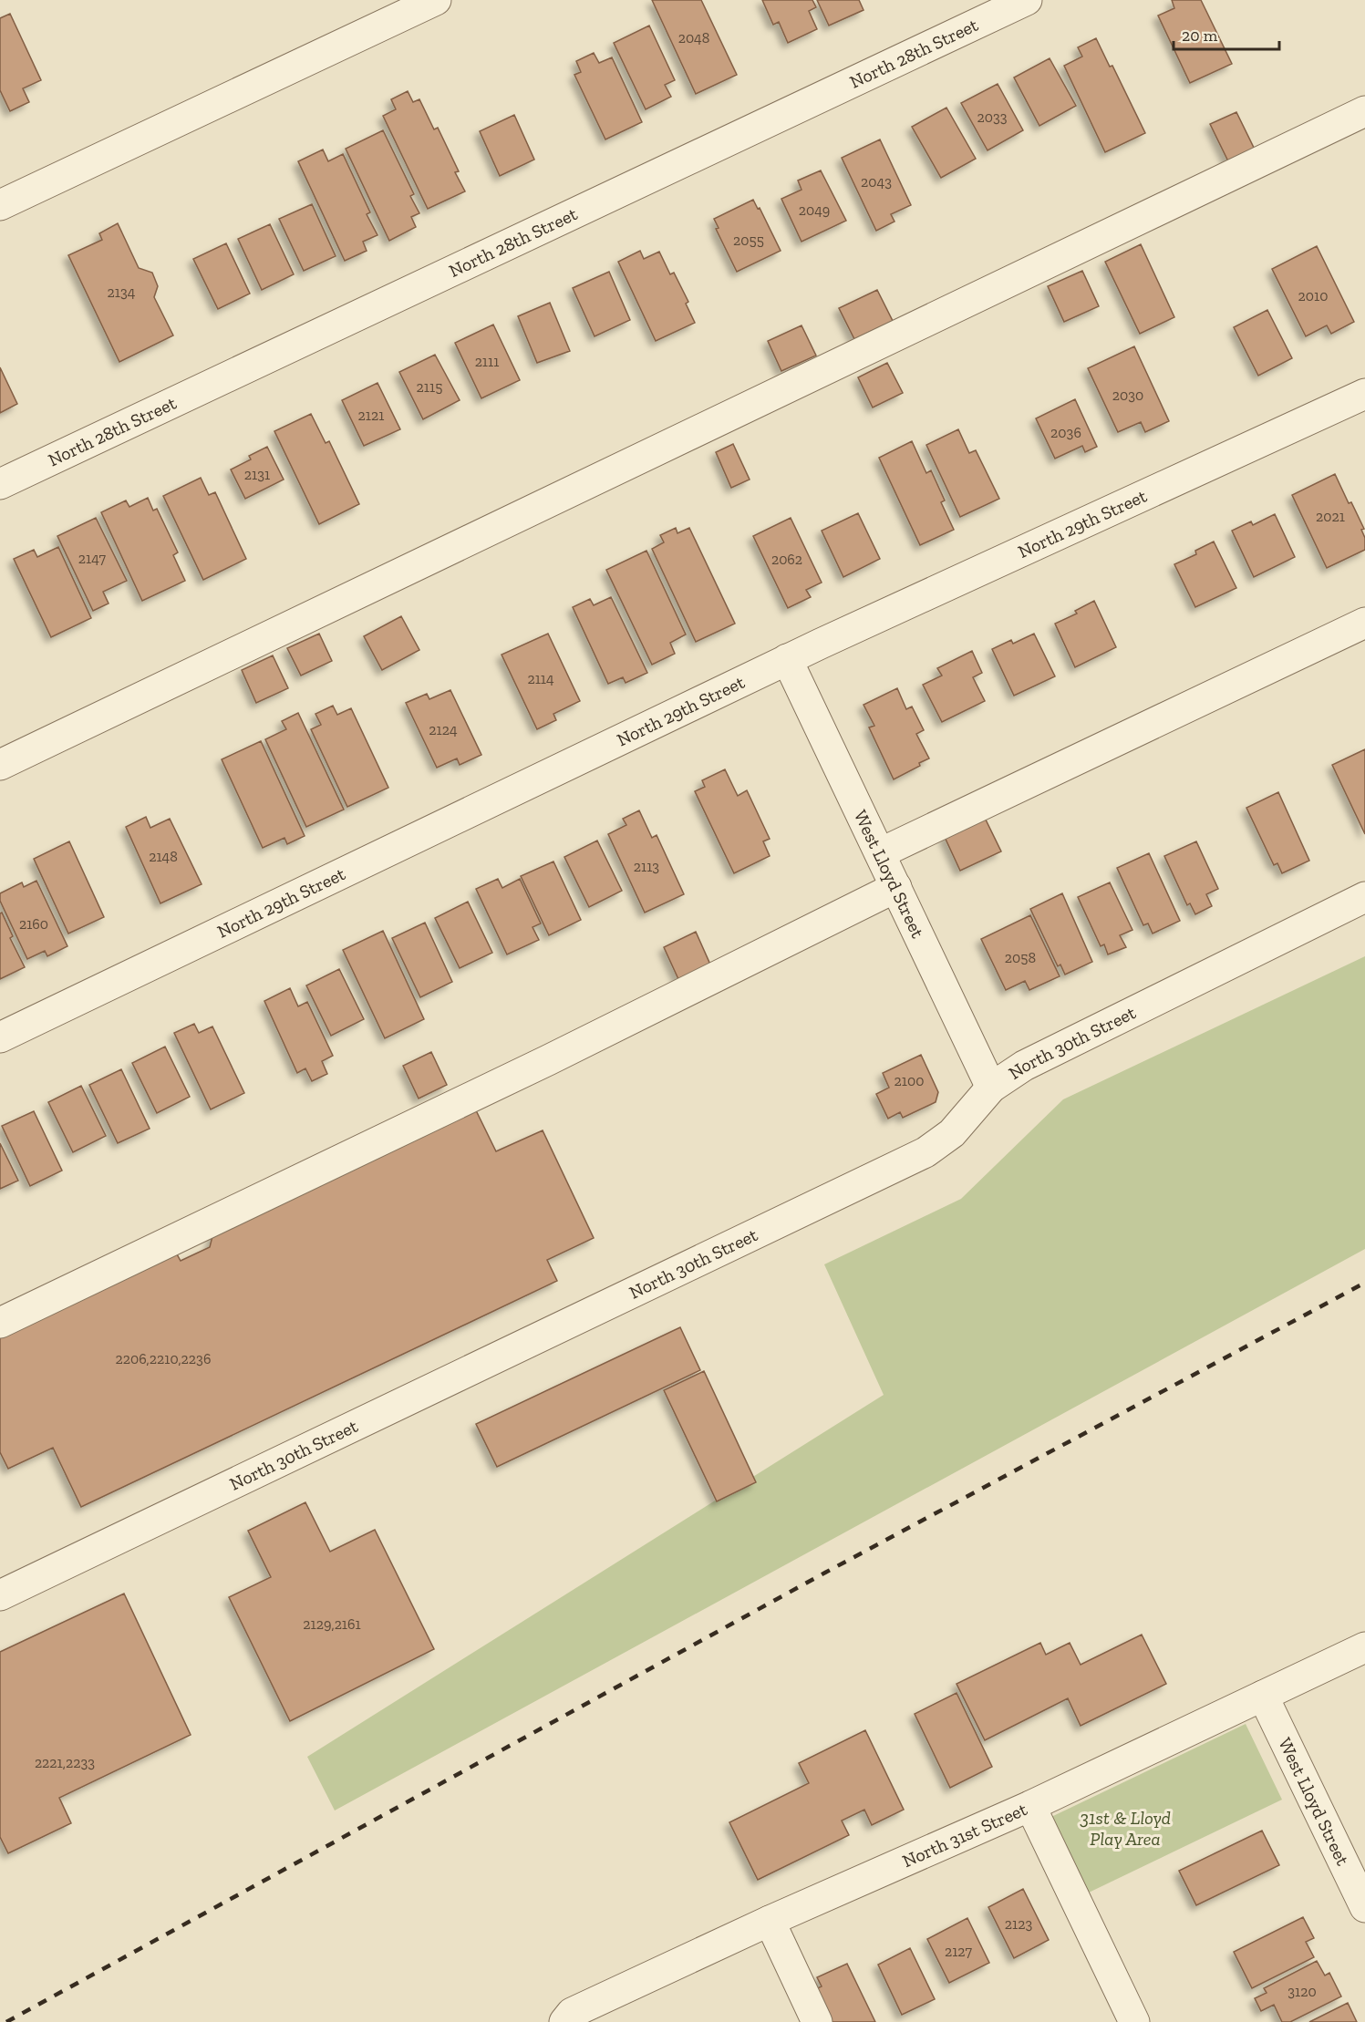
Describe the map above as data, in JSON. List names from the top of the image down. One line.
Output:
{"streets":{"street":["North 28th Street","North 29th Street","West Lloyd Street","North 30th Street","North 31st Street"]},"crossings":[["North 29th Street","West Lloyd Street"],["West Lloyd Street","North 30th Street"],["West Lloyd Street","North 31st Street"]],"parks":["31st & Lloyd Play Area"],"house_numbers":["2048","2033","2043","2049","2055","2134","2010","2111","2115","2030","2121","2036","2131","2021","2147","2062","2114","2124","2148","2113","2160","2058","2100","2206,2210,2236","2129,2161","2221,2233","2123","2127","3120"],"scale_bar":"20 m"}
